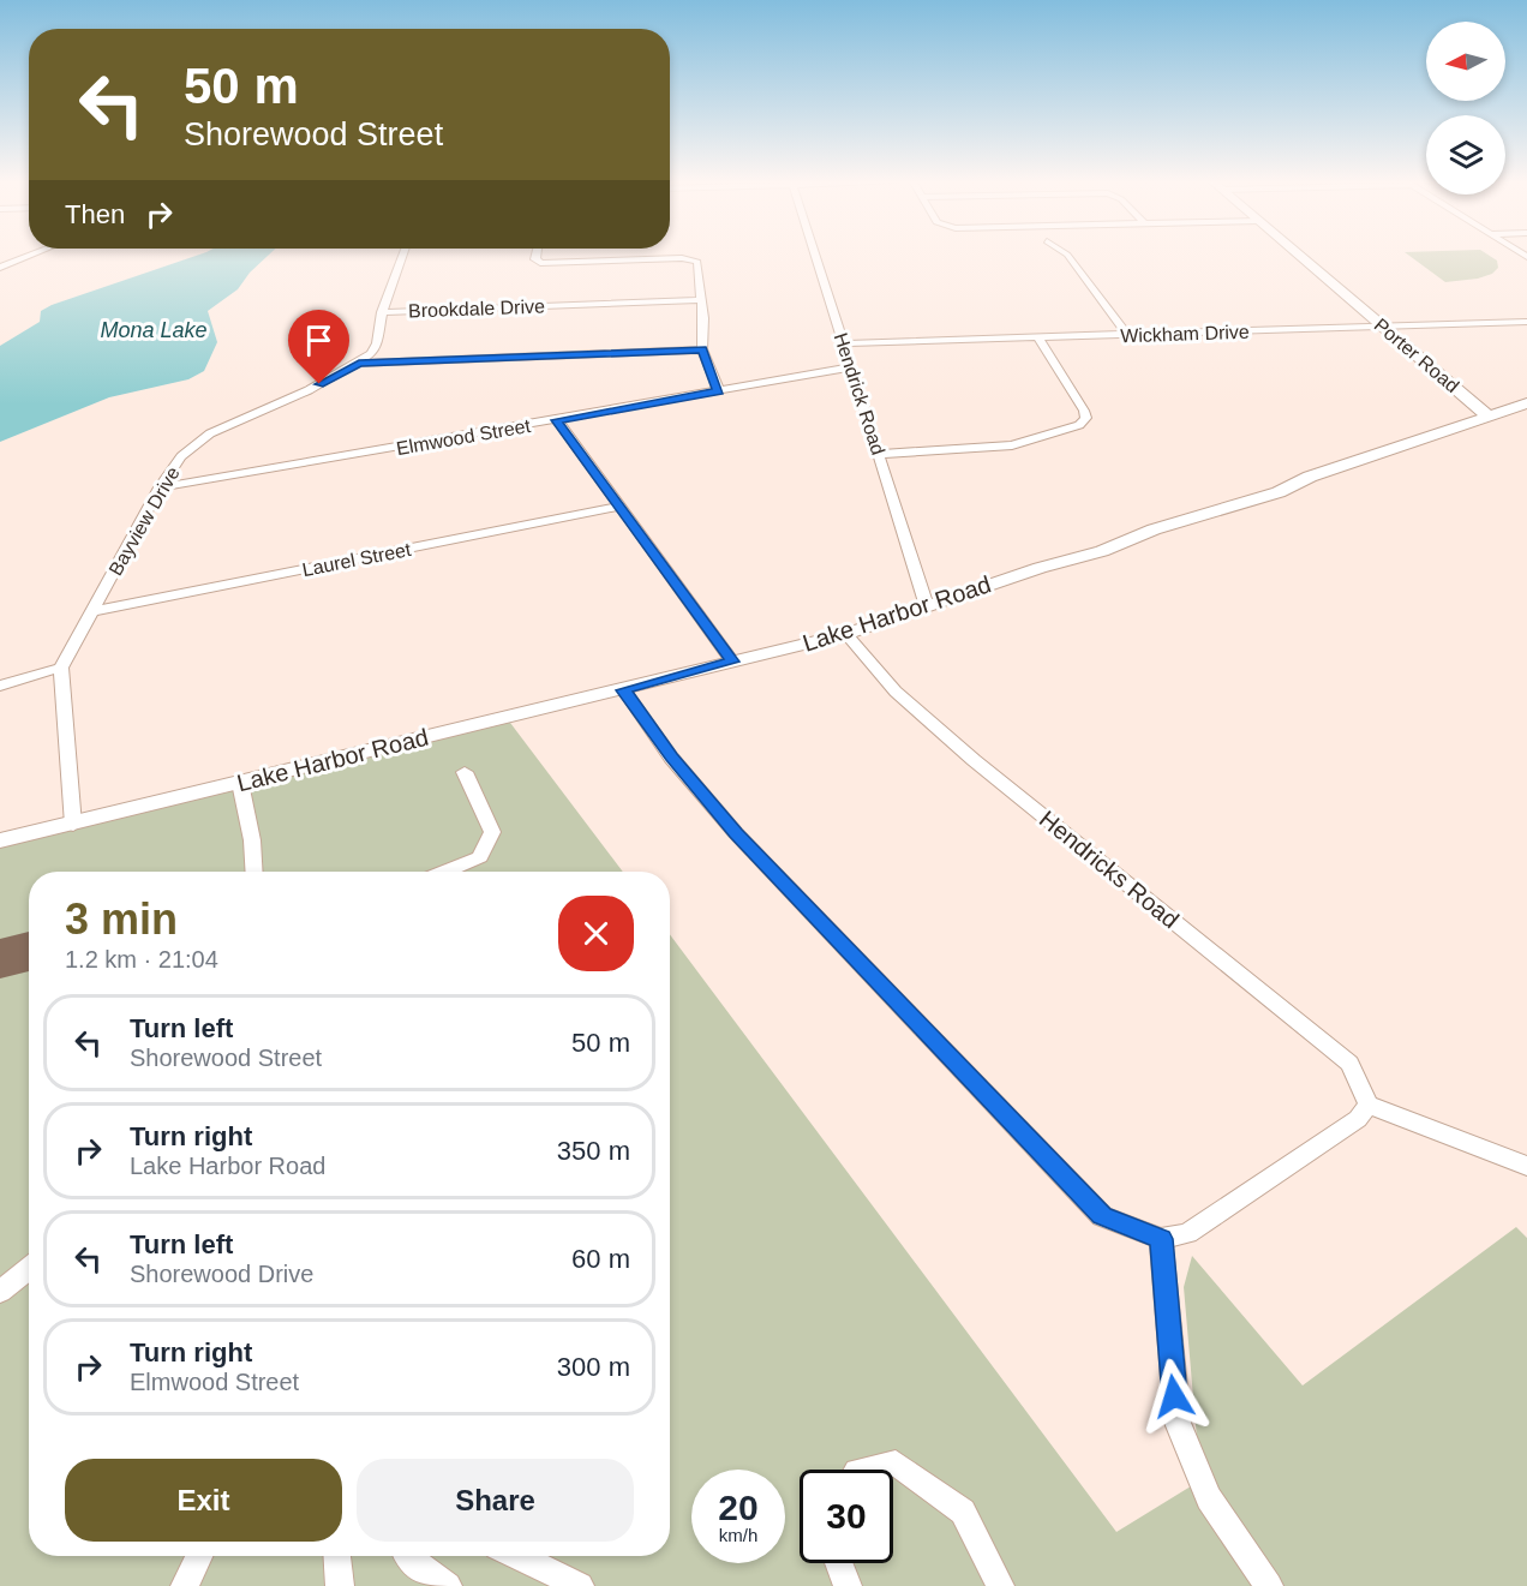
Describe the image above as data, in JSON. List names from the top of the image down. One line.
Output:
{"streets":{"street":["Brookdale Drive","Wickham Drive","Porter Road","Hendrick Road","Elmwood Street","Bayview Drive","Laurel Street","Lake Harbor Road","Hendricks Road"]},"crossings":[["Brookdale Drive","Bayview Drive"],["Wickham Drive","Porter Road"],["Wickham Drive","Hendrick Road"],["Porter Road","Lake Harbor Road"],["Hendrick Road","Elmwood Street"],["Hendrick Road","Lake Harbor Road"],["Elmwood Street","Bayview Drive"],["Bayview Drive","Laurel Street"],["Lake Harbor Road","Hendricks Road"]],"water":["Mona Lake"],"north":"left","page":{"turn":["50 m","Shorewood Street"],"then":"Then","heading":["3 min","1.2 km · 21:04"],"list":[{"name":"Turn left","note":"Shorewood Street","value":"50 m"},{"name":"Turn right","note":"Lake Harbor Road","value":"350 m"},{"name":"Turn left","note":"Shorewood Drive","value":"60 m"},{"name":"Turn right","note":"Elmwood Street","value":"300 m"}],"buttons":["Exit","Share"],"speed":"20 km/h","limit":"30"}}
